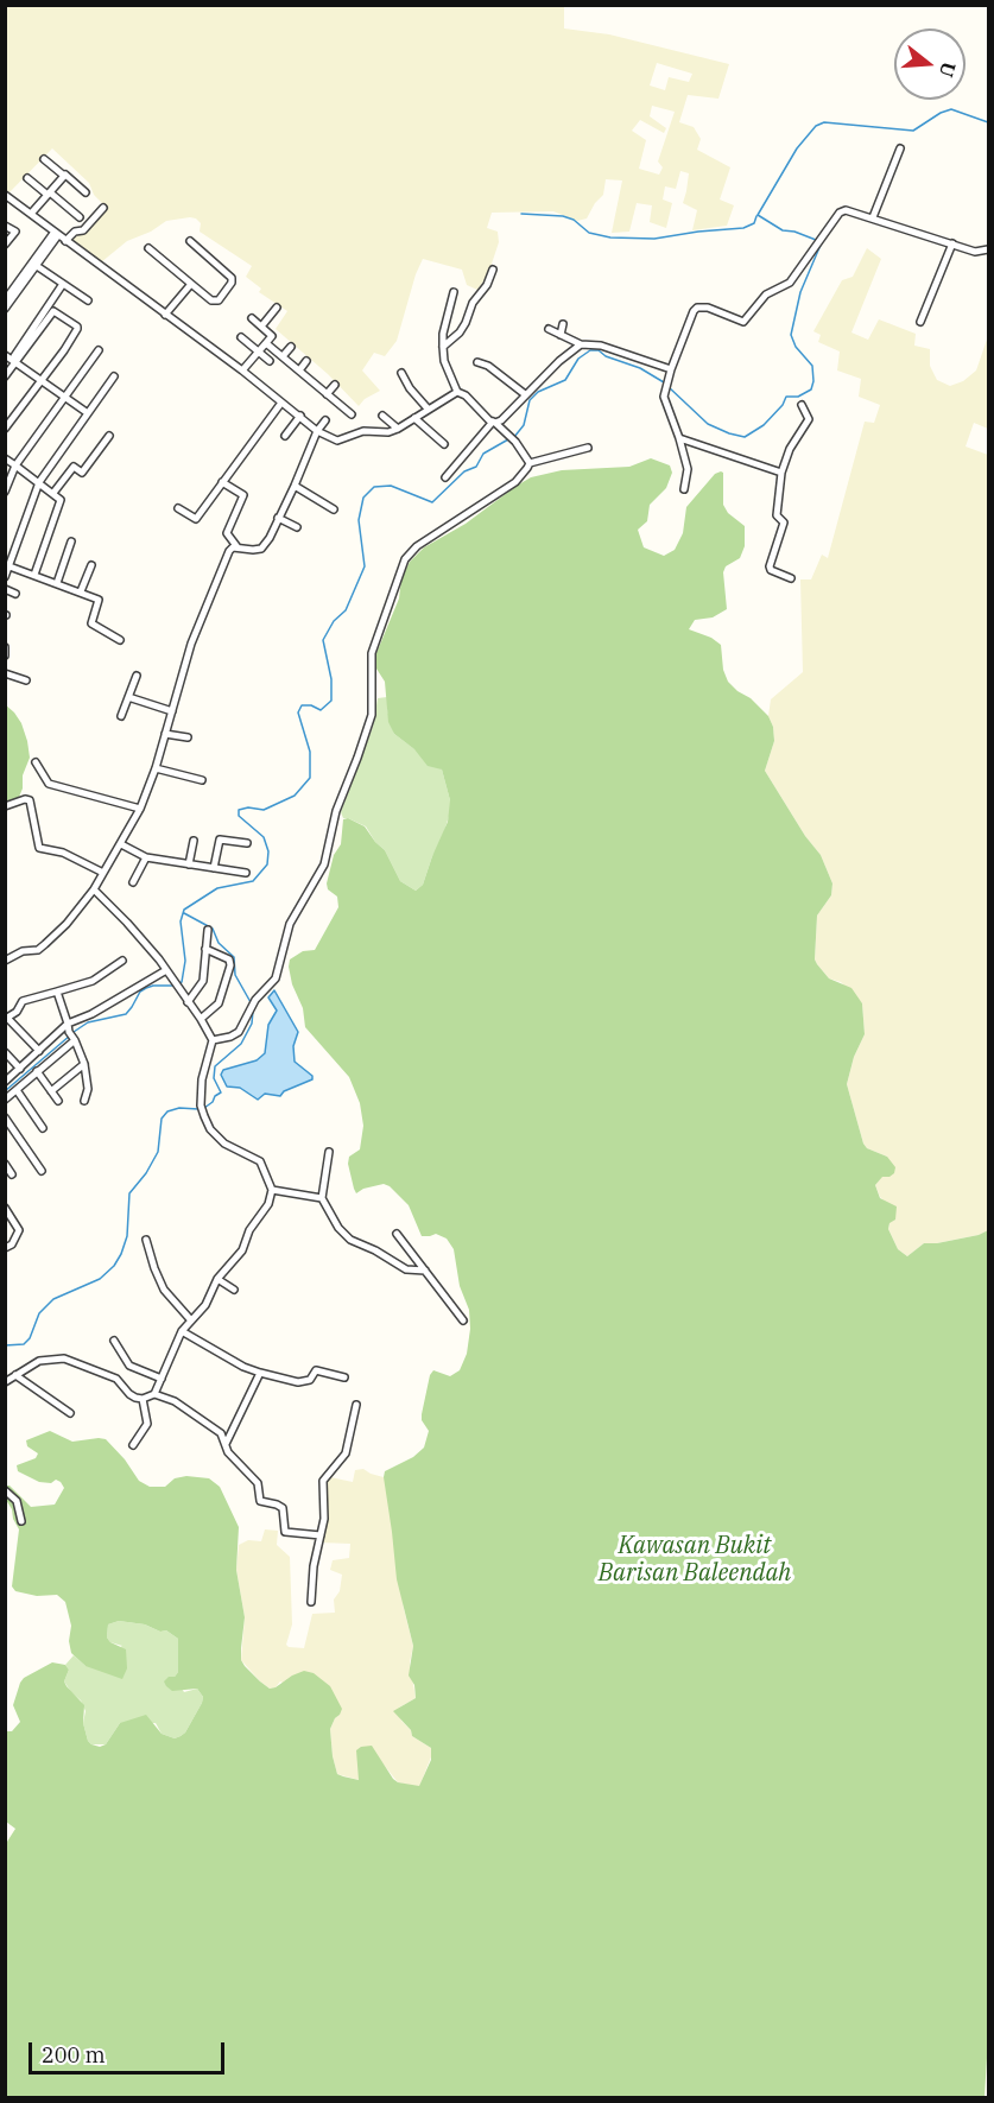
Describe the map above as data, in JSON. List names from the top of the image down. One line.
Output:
{"parks":["Kawasan Bukit Barisan Baleendah"],"scale_bar":"200 m","north":"right"}
